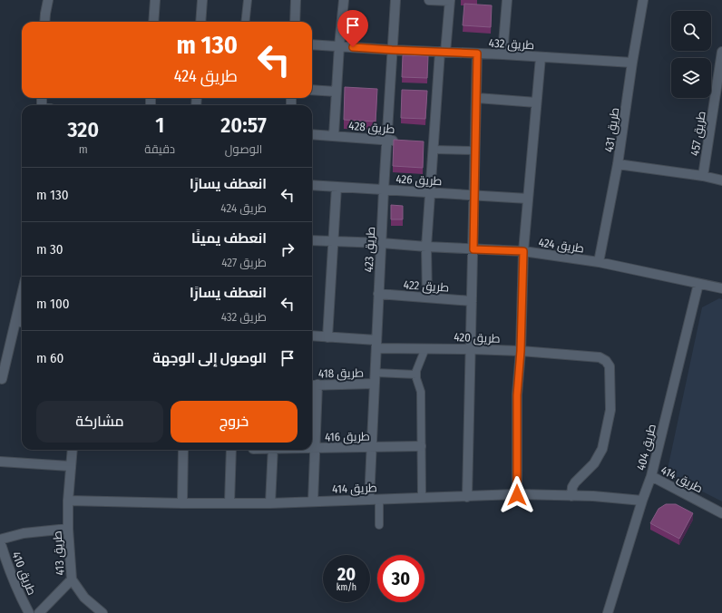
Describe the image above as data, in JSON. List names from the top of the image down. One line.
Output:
{"streets":{"street":["طريق 432","طريق 428","طريق 431","طريق 457","طريق 426","طريق 424","طريق 423","طريق 422","طريق 420","طريق 418","طريق 416","طريق 404","طريق 414","طريق 413","طريق 410"]},"crossings":[["طريق 432","طريق 431"],["طريق 432","طريق 426"],["طريق 432","طريق 424"],["طريق 432","طريق 423"],["طريق 432","طريق 420"],["طريق 432","طريق 414"],["طريق 428","طريق 423"],["طريق 431","طريق 424"],["طريق 426","طريق 423"],["طريق 424","طريق 423"],["طريق 424","طريق 404"],["طريق 423","طريق 422"],["طريق 423","طريق 420"],["طريق 423","طريق 418"],["طريق 423","طريق 416"],["طريق 423","طريق 414"],["طريق 420","طريق 414"],["طريق 404","طريق 414"],["طريق 414","طريق 413"]],"page":{"turn":["130 m","طريق 424"],"eta":["20:57","الوصول","1","دقيقة","320","m"],"list":[{"name":"انعطف يسارًا","note":"طريق 424","value":"130 m"},{"name":"انعطف يمينًا","note":"طريق 427","value":"30 m"},{"name":"انعطف يسارًا","note":"طريق 432","value":"100 m"},{"name":"الوصول إلى الوجهة","value":"60 m"}],"buttons":["خروج","مشاركة"],"speed":"20 km/h","limit":"30"}}
